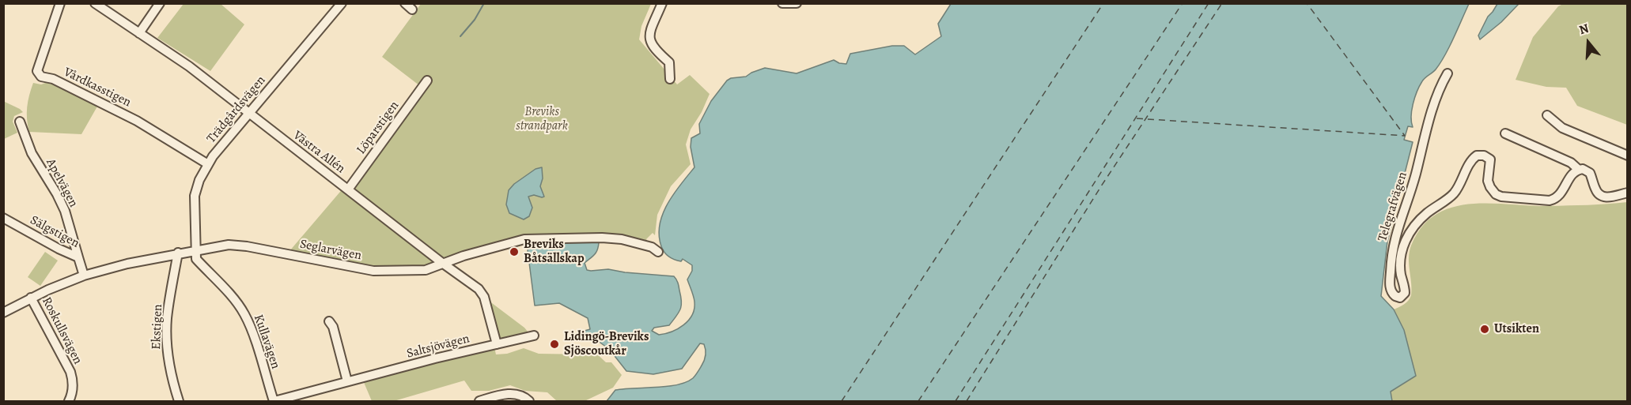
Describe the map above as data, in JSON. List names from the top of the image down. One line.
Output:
{"streets":{"street":["Vårdkasstigen","Trädgårdsvägen","Löparstigen","Västra Allén","Apelvägen","Telegrafvägen","Sälgstigen","Seglarvägen","Ekstigen","Roskullsvägen","Kullavägen","Saltsjövägen"]},"crossings":[["Vårdkasstigen","Trädgårdsvägen"],["Trädgårdsvägen","Västra Allén"],["Trädgårdsvägen","Seglarvägen"],["Trädgårdsvägen","Kullavägen"],["Löparstigen","Västra Allén"],["Västra Allén","Seglarvägen"],["Västra Allén","Saltsjövägen"],["Apelvägen","Sälgstigen"],["Sälgstigen","Seglarvägen"],["Seglarvägen","Ekstigen"],["Seglarvägen","Roskullsvägen"],["Seglarvägen","Kullavägen"],["Kullavägen","Saltsjövägen"]],"parks":["Breviks strandpark"],"places":["Breviks Båtsällskap","Utsikten","Lidingö-Breviks Sjöscoutkår"],"north":"top"}
